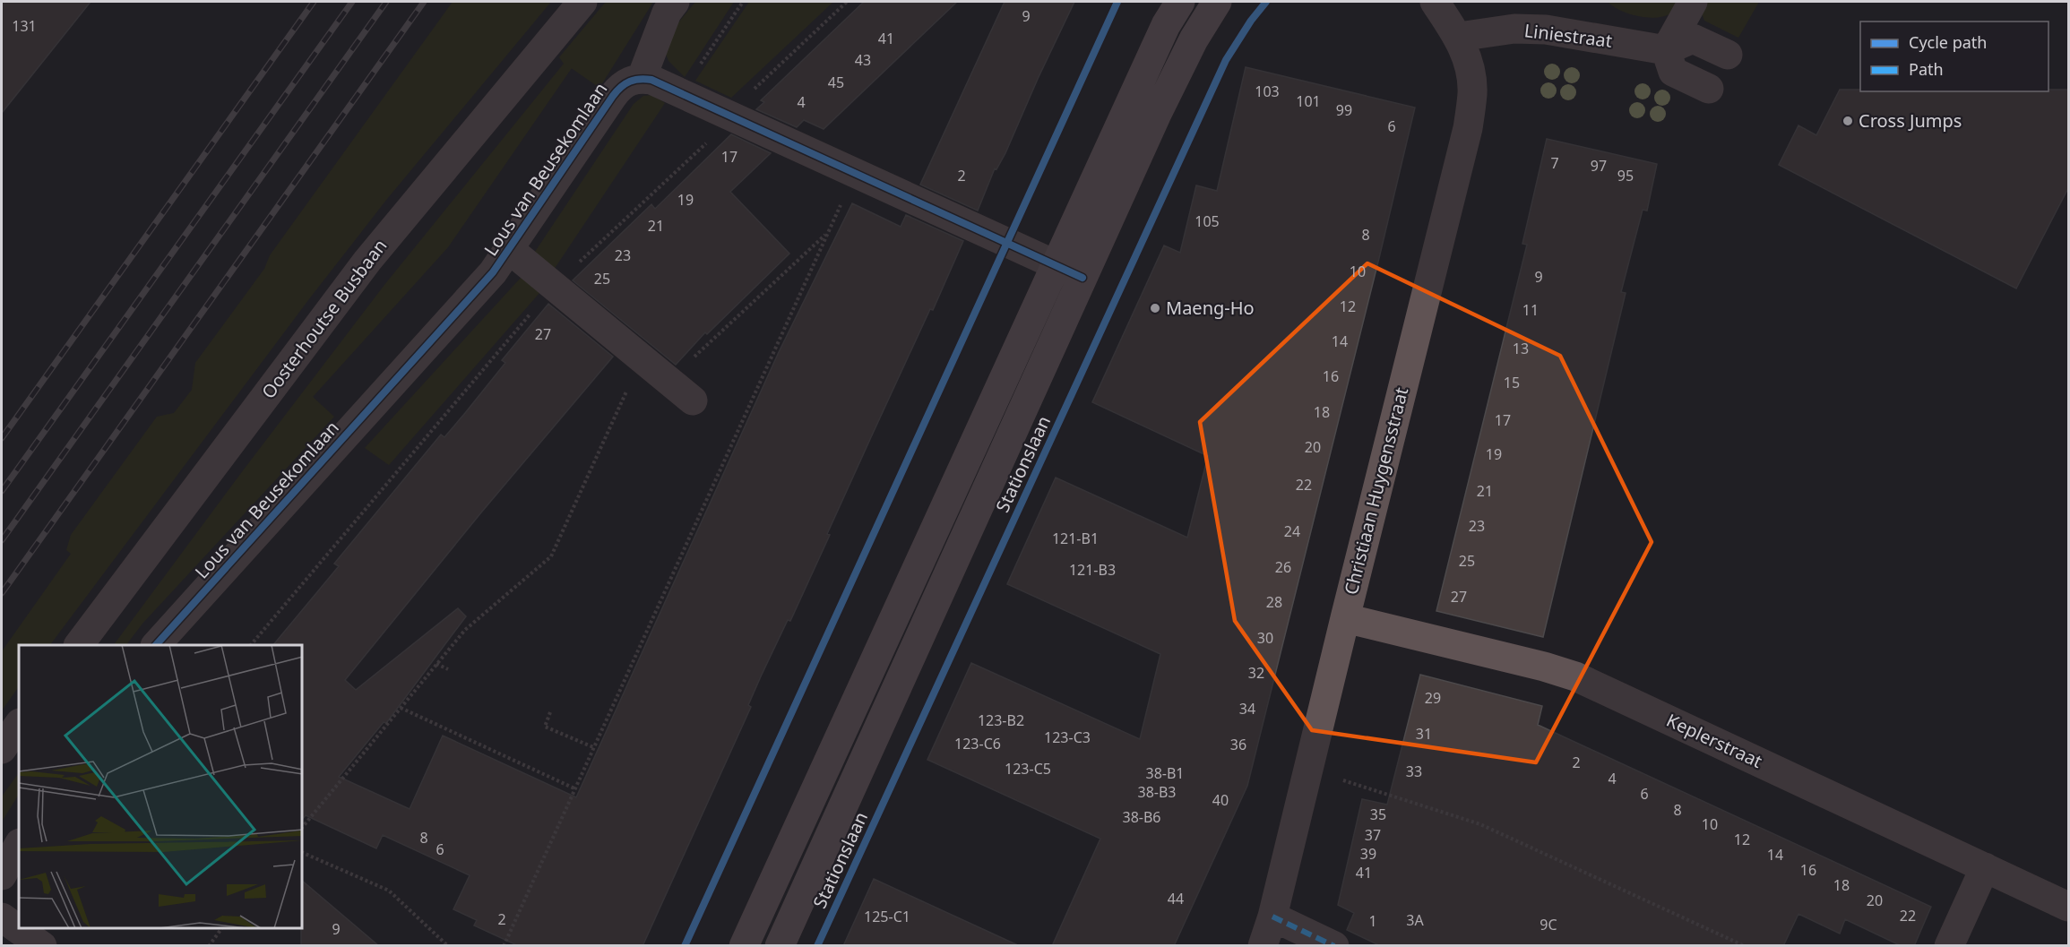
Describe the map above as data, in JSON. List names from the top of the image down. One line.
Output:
{"streets":{"main road":["Stationslaan"],"street":["Liniestraat","Lous van Beusekomlaan","Oosterhoutse Busbaan","Christiaan Huygensstraat","Keplerstraat"]},"crossings":[["Liniestraat","Christiaan Huygensstraat"],["Christiaan Huygensstraat","Keplerstraat"]],"places":["Cross Jumps","Maeng-Ho"],"house_numbers":["9","131","41","43","45","103","101","4","99","6","17","7","97","2","95","19","105","21","8","23","10","9","25","12","11","27","14","13","16","15","18","17","20","19","22","21","23","24","121-B1","25","26","121-B3","27","28","30","32","29","34","123-B2","31","123-C3","123-C6","36","2","123-C5","33","38-B1","4","38-B3","6","40","8","35","38-B6","10","37","8","12","6","39","14","16","41","18","44","20","22","125-C1","2","3A","1","9C","9"],"legend":["Cycle path","Path"]}
